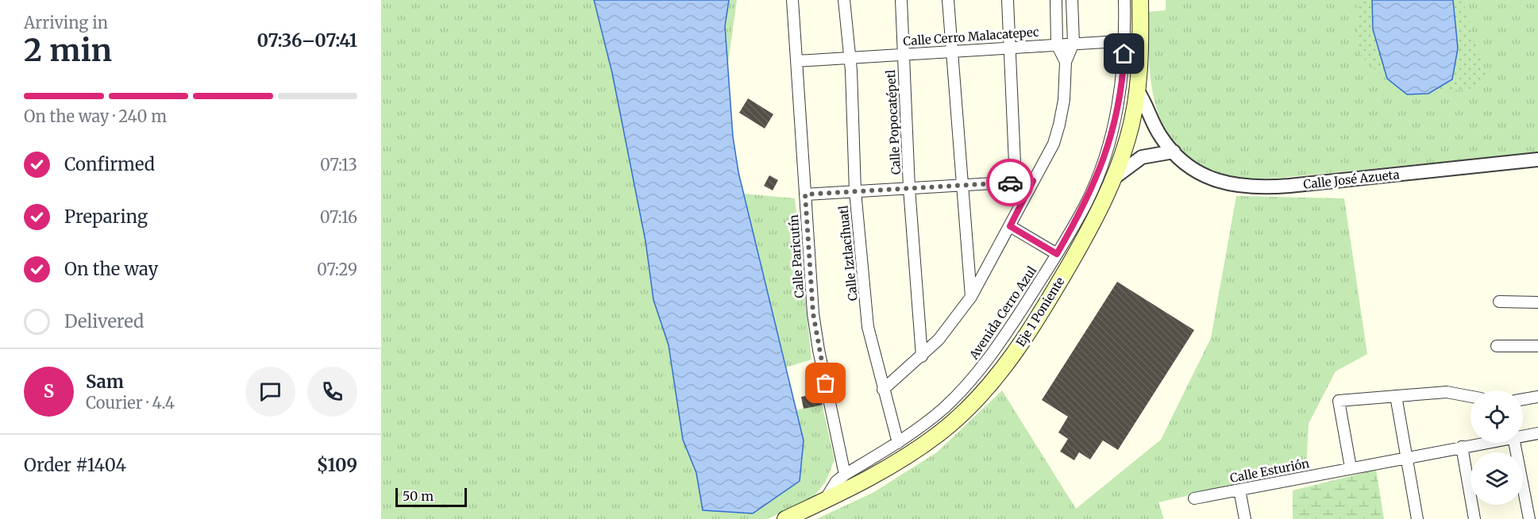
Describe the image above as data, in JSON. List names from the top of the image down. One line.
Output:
{"streets":{"main road":["Eje 1 Poniente"],"street":["Calle Cerro Malacatepec","Calle Popocatépetl","Calle José Azueta","Calle Iztlacíhuatl","Calle Paricutín","Avenida Cerro Azul","Calle Esturión"]},"crossings":[["Calle Cerro Malacatepec","Calle Popocatépetl"],["Calle Cerro Malacatepec","Calle Iztlacíhuatl"],["Calle Cerro Malacatepec","Calle Paricutín"],["Calle Cerro Malacatepec","Eje 1 Poniente"],["Calle Cerro Malacatepec","Avenida Cerro Azul"],["Calle José Azueta","Eje 1 Poniente"],["Calle Iztlacíhuatl","Avenida Cerro Azul"],["Calle Paricutín","Avenida Cerro Azul"]],"scale_bar":"50 m","page":{"heading":["2 min","Arriving in","07:36–07:41"],"panel":["Sam","Courier · 4.4","Order #1404","$109"],"bar":"On the way · 240 m","list":[["Confirmed","07:13"],["Preparing","07:16"],["On the way","07:29"],"Delivered"],"round":"S","scale":"50 m"}}
